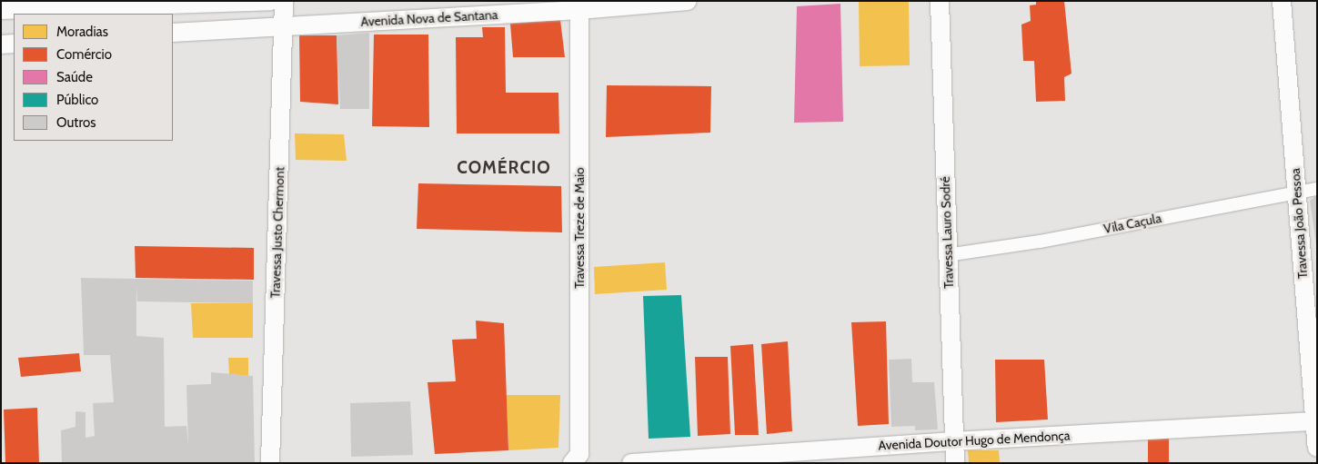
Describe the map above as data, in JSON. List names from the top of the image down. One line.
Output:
{"streets":{"street":["Avenida Nova de Santana","Vila Caçula","Travessa João Pessoa","Travessa Treze de Maio","Travessa Justo Chermont","Travessa Lauro Sodré","Avenida Doutor Hugo de Mendonça"]},"crossings":[["Avenida Nova de Santana","Travessa Treze de Maio"],["Avenida Nova de Santana","Travessa Justo Chermont"],["Vila Caçula","Travessa João Pessoa"],["Vila Caçula","Travessa Lauro Sodré"],["Travessa João Pessoa","Avenida Doutor Hugo de Mendonça"],["Travessa Lauro Sodré","Avenida Doutor Hugo de Mendonça"]],"districts":["COMÉRCIO"],"legend":["Moradias","Comércio","Saúde","Público","Outros"]}
